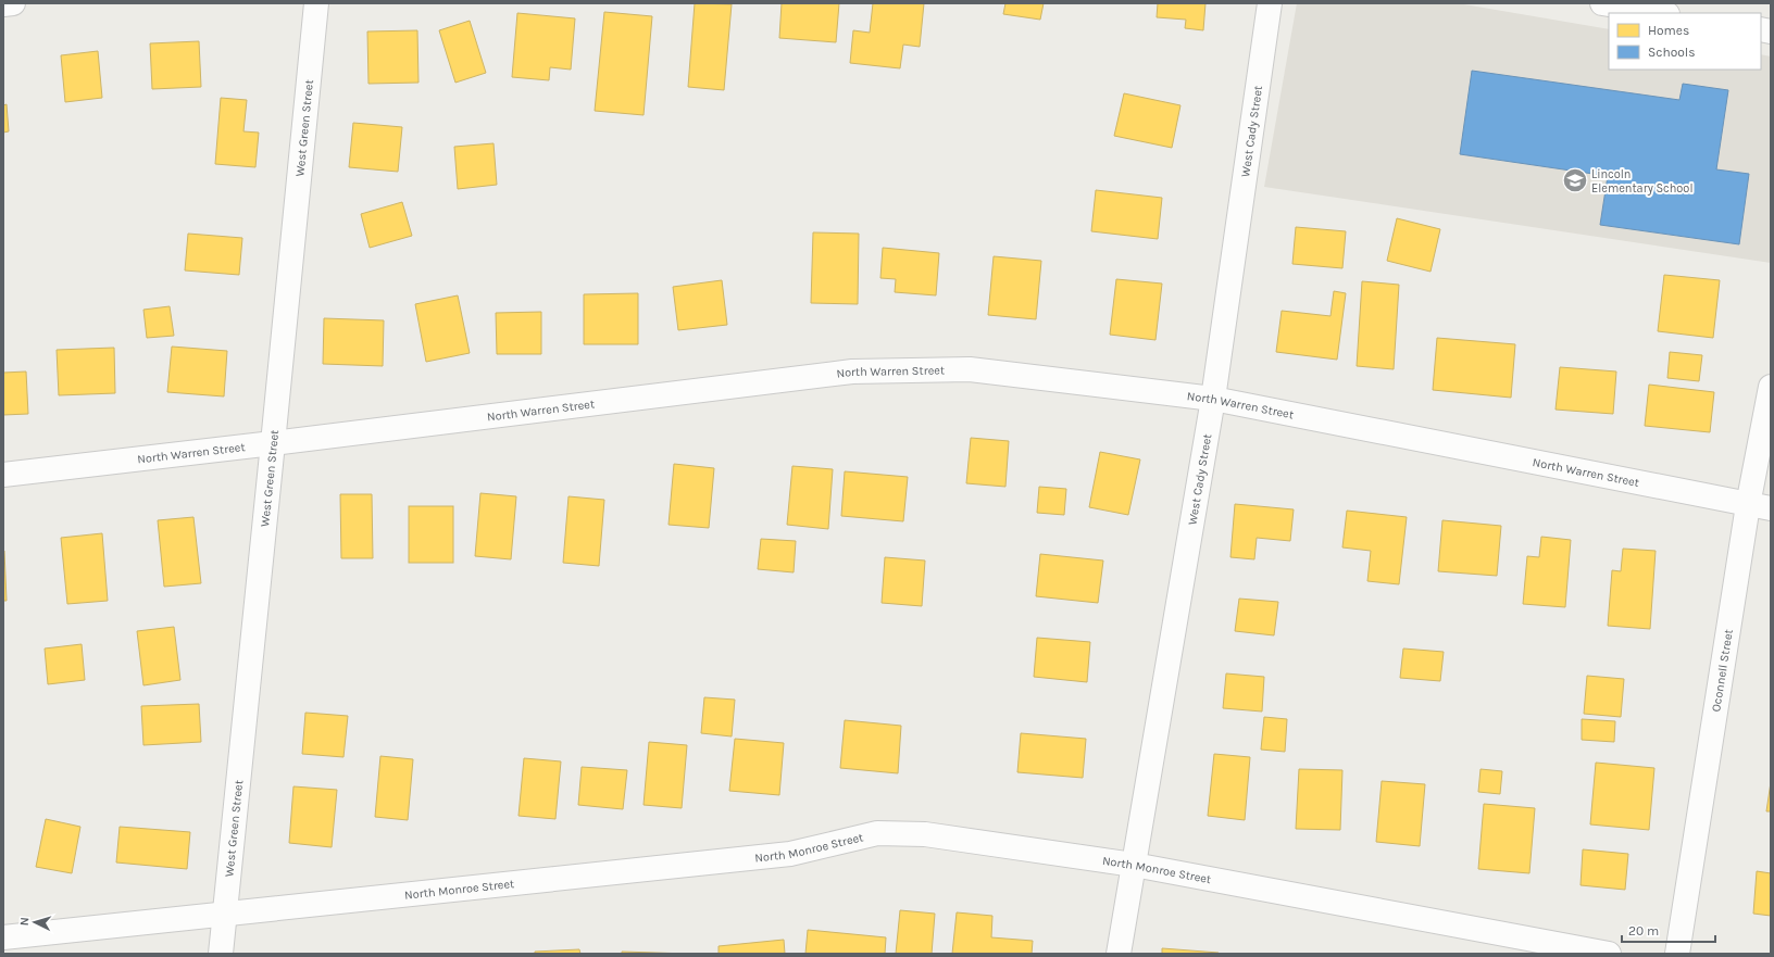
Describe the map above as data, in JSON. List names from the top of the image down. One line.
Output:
{"streets":{"street":["West Green Street","West Cady Street","North Warren Street","Oconnell Street","North Monroe Street"]},"crossings":[["West Green Street","North Warren Street"],["West Green Street","North Monroe Street"],["West Cady Street","North Warren Street"],["West Cady Street","North Monroe Street"],["North Warren Street","Oconnell Street"]],"places":{"school or university":["Lincoln Elementary School"]},"legend":["Homes","Schools"],"scale_bar":"20 m","north":"left"}
